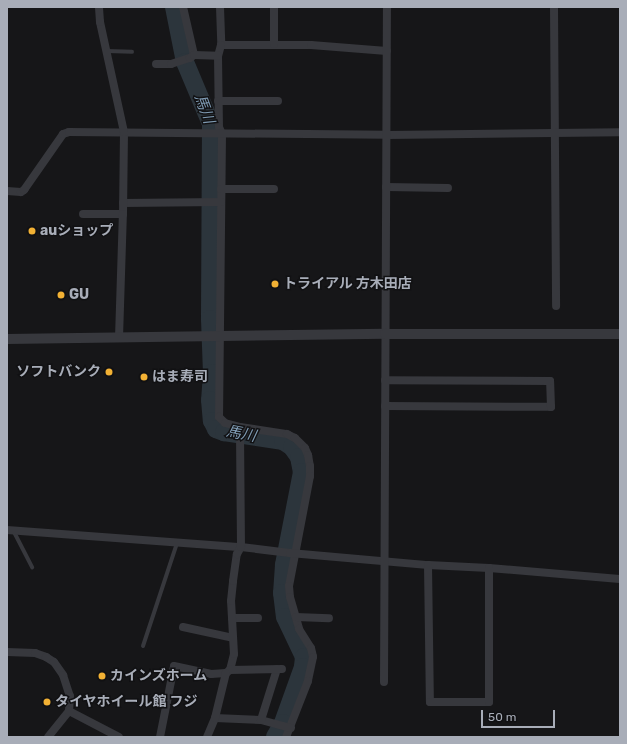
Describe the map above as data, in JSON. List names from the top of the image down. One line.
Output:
{"water":["馬川"],"places":["auショップ","トライアル 方木田店","GU","ソフトバンク","はま寿司","カインズホーム","タイヤホイール館 フジ"],"scale_bar":"50 m"}
